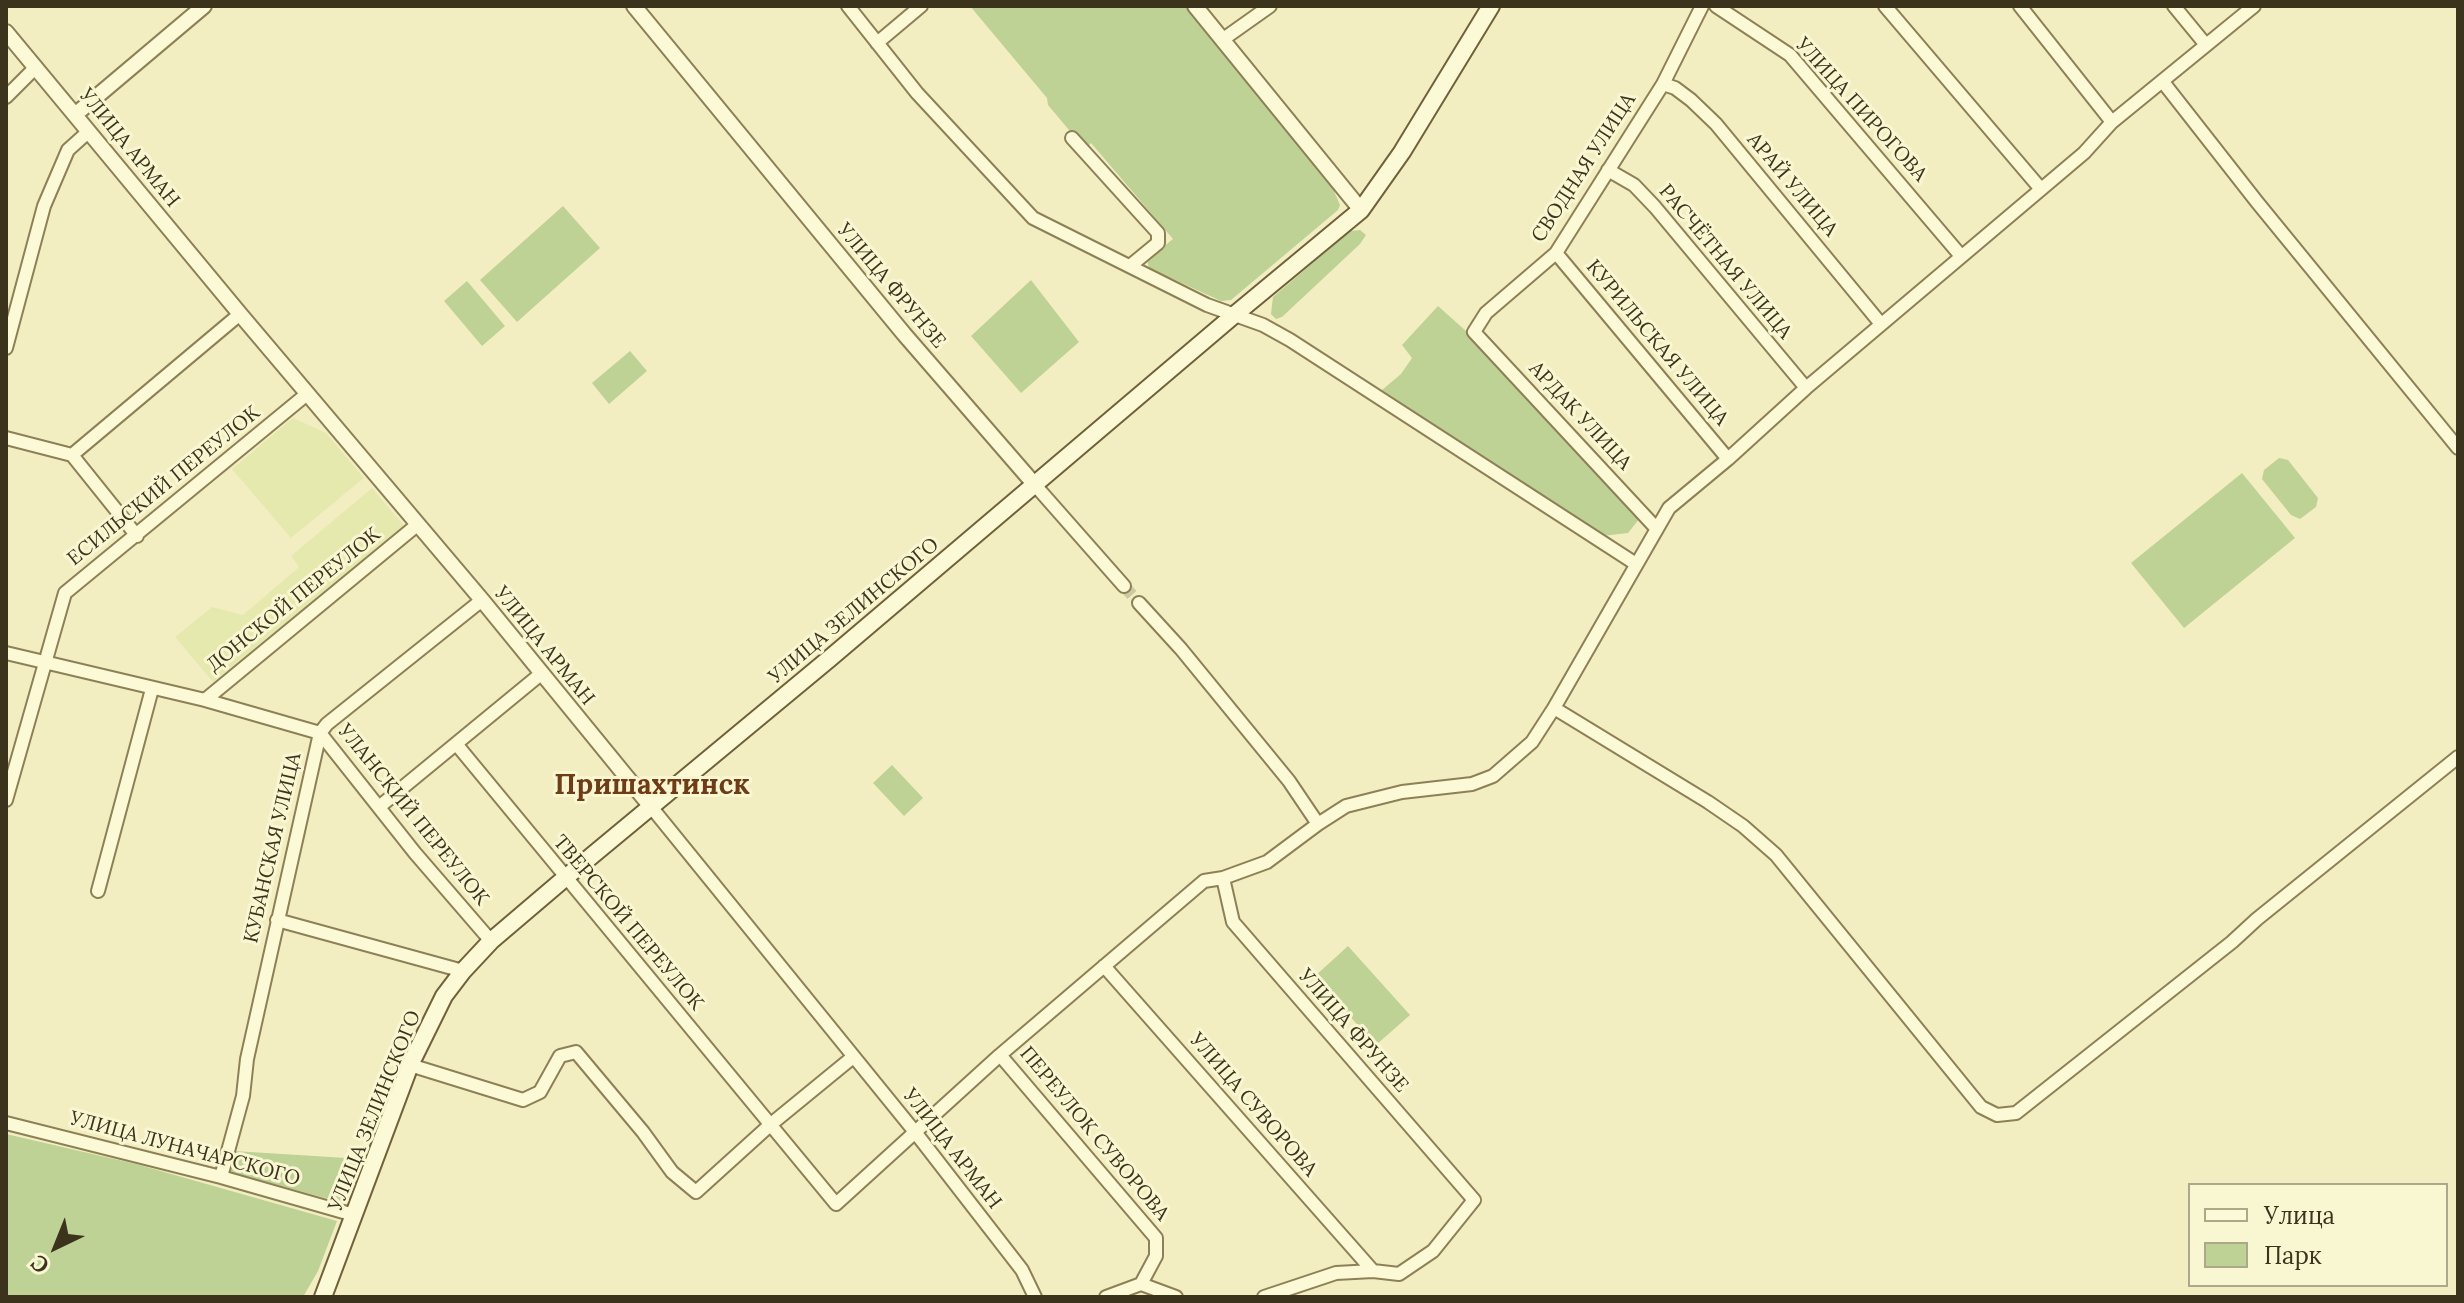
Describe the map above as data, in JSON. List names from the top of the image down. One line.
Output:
{"streets":{"main road":["УЛИЦА ЗЕЛИНСКОГО"],"street":["УЛИЦА ПИРОГОВА","УЛИЦА АРМАН","СВОДНАЯ УЛИЦА","АРАЙ УЛИЦА","РАСЧЁТНАЯ УЛИЦА","УЛИЦА ФРУНЗЕ","КУРИЛЬСКАЯ УЛИЦА","АРДАК УЛИЦА","ЕСИЛЬСКИЙ ПЕРЕУЛОК","ДОНСКОЙ ПЕРЕУЛОК","УЛАНСКИЙ ПЕРЕУЛОК","КУБАНСКАЯ УЛИЦА","ТВЕРСКОЙ ПЕРЕУЛОК","УЛИЦА СУВОРОВА","ПЕРЕУЛОК СУВОРОВА","УЛИЦА ЛУНАЧАРСКОГО"]},"crossings":[["УЛИЦА АРМАН","ЕСИЛЬСКИЙ ПЕРЕУЛОК"],["УЛИЦА АРМАН","ДОНСКОЙ ПЕРЕУЛОК"],["УЛИЦА АРМАН","УЛИЦА ЗЕЛИНСКОГО"],["УЛИЦА АРМАН","КУБАНСКАЯ УЛИЦА"],["УЛИЦА АРМАН","ТВЕРСКОЙ ПЕРЕУЛОК"],["СВОДНАЯ УЛИЦА","АРАЙ УЛИЦА"],["СВОДНАЯ УЛИЦА","РАСЧЁТНАЯ УЛИЦА"],["СВОДНАЯ УЛИЦА","КУРИЛЬСКАЯ УЛИЦА"],["СВОДНАЯ УЛИЦА","АРДАК УЛИЦА"],["УЛИЦА ФРУНЗЕ","УЛИЦА ЗЕЛИНСКОГО"],["УЛИЦА ФРУНЗЕ","УЛИЦА СУВОРОВА"],["ЕСИЛЬСКИЙ ПЕРЕУЛОК","ДОНСКОЙ ПЕРЕУЛОК"],["ДОНСКОЙ ПЕРЕУЛОК","УЛАНСКИЙ ПЕРЕУЛОК"],["УЛИЦА ЗЕЛИНСКОГО","УЛАНСКИЙ ПЕРЕУЛОК"],["УЛИЦА ЗЕЛИНСКОГО","ТВЕРСКОЙ ПЕРЕУЛОК"],["УЛИЦА ЗЕЛИНСКОГО","УЛИЦА ЛУНАЧАРСКОГО"],["УЛАНСКИЙ ПЕРЕУЛОК","КУБАНСКАЯ УЛИЦА"],["КУБАНСКАЯ УЛИЦА","УЛИЦА ЛУНАЧАРСКОГО"]],"districts":["Пришахтинск"],"legend":["Улица","Парк"],"north":"bottom left"}
